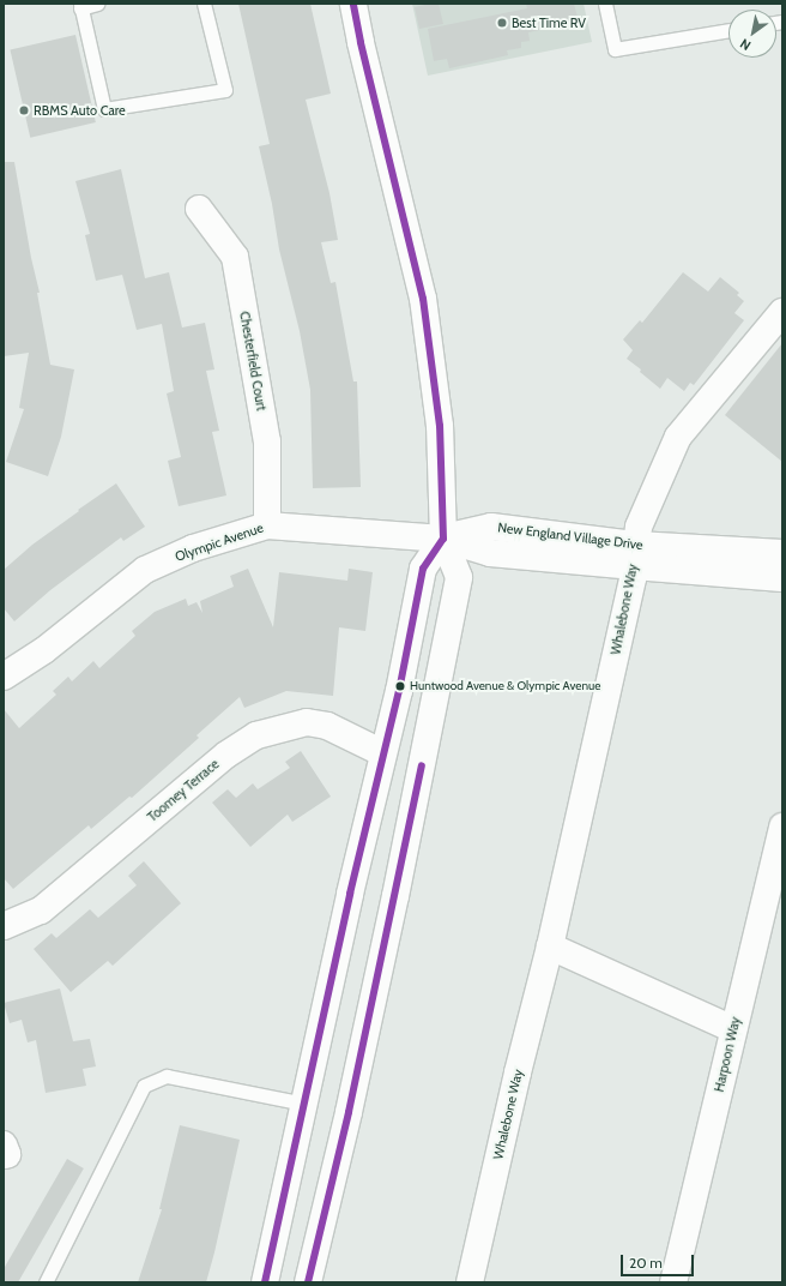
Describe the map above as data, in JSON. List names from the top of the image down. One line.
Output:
{"streets":{"street":["Chesterfield Court","New England Village Drive","Olympic Avenue","Whalebone Way","Toomey Terrace","Harpoon Way"]},"crossings":[["Chesterfield Court","Olympic Avenue"],["New England Village Drive","Olympic Avenue"],["New England Village Drive","Whalebone Way"]],"places":["Best Time RV","RBMS Auto Care","Huntwood Avenue & Olympic Avenue"],"scale_bar":"20 m","north":"bottom left"}
